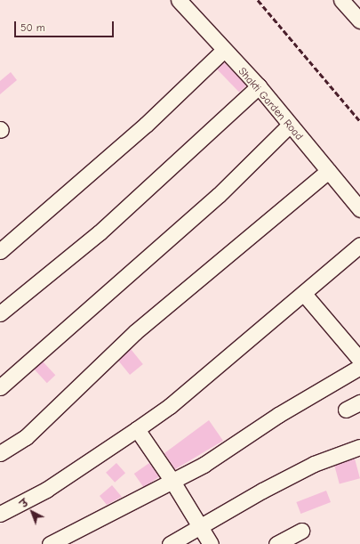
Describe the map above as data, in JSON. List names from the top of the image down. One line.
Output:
{"streets":{"street":["Shakti Garden Road"]},"scale_bar":"50 m","north":"top left"}
